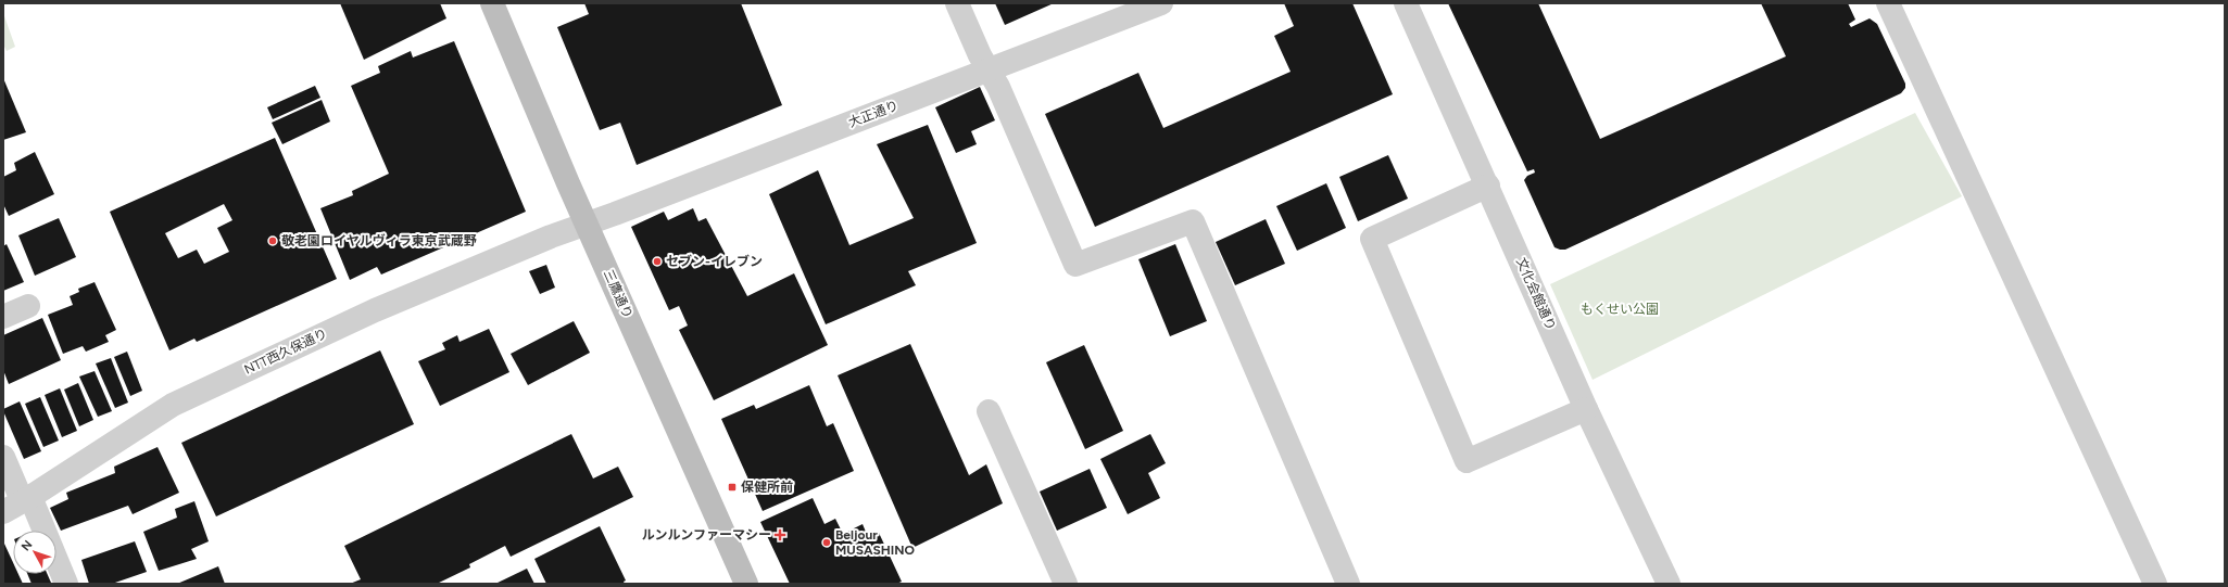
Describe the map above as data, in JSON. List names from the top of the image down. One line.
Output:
{"streets":{"main road":["三鷹通り"],"street":["大正通り","文化会館通り","NTT西久保通り"]},"crossings":[["大正通り","三鷹通り"],["大正通り","NTT西久保通り"],["三鷹通り","NTT西久保通り"]],"parks":["もくせい公園"],"places":{"other":["敬老園ロイヤルヴィラ東京武蔵野","セブン-イレブン","Beljour MUSASHINO"],"transit":["保健所前"],"health":["ルンルンファーマシー"]},"north":"top left"}
